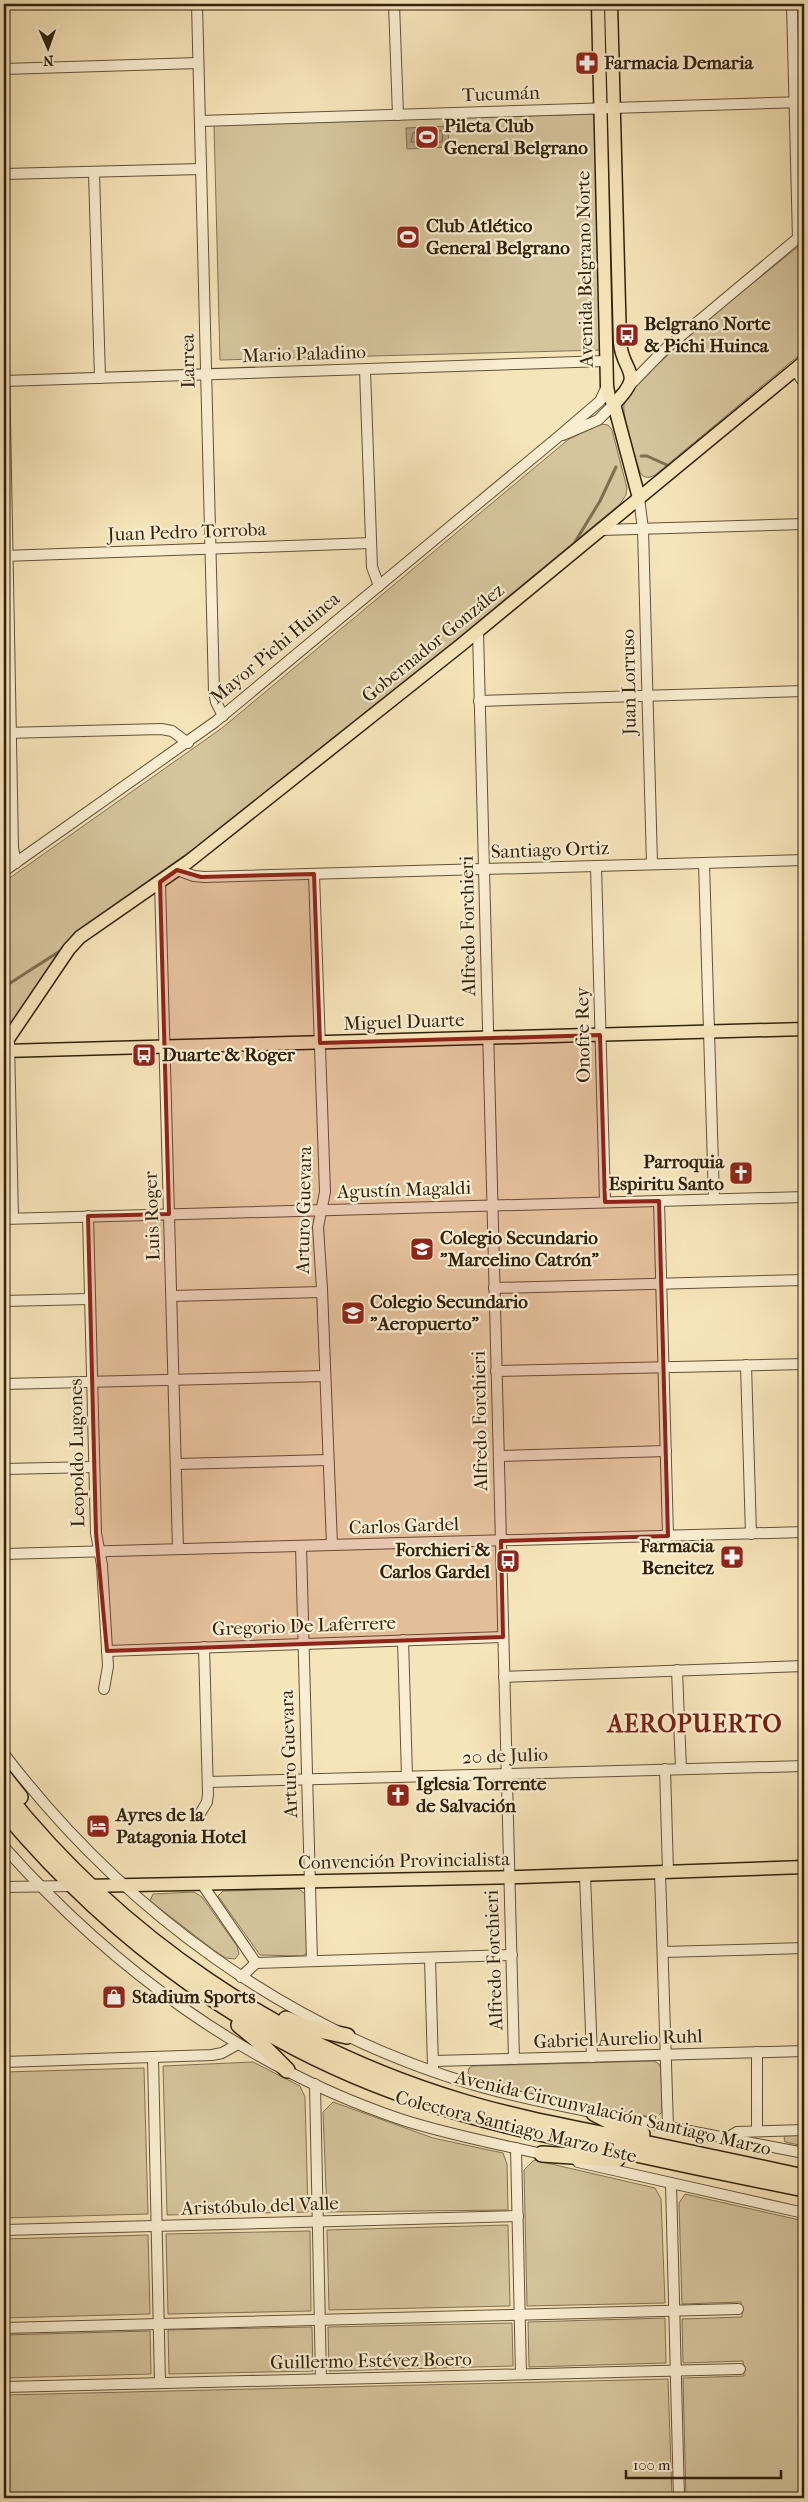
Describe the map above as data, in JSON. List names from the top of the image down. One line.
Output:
{"streets":{"highway":["Avenida Circunvalación Santiago Marzo"],"main road":["Avenida Belgrano Norte","Gobernador González","Mayor Pichi Huinca","Miguel Duarte","Convención Provincialista"],"street":["Tucumán","Mario Paladino","Larrea","Juan Pedro Torroba","Juan Lorruso","Santiago Ortiz","Alfredo Forchieri","Onofre Rey","Agustín Magaldi","Arturo Guevara","Luis Roger","Leopoldo Lugones","Carlos Gardel","Gregorio De Laferrere","20 de Julio","Gabriel Aurelio Ruhl","Colectora Santiago Marzo Este","Aristóbulo del Valle","Guillermo Estévez Boero"]},"crossings":[["Tucumán","Avenida Belgrano Norte"],["Tucumán","Larrea"],["Avenida Belgrano Norte","Mario Paladino"],["Avenida Belgrano Norte","Gobernador González"],["Avenida Belgrano Norte","Mayor Pichi Huinca"],["Avenida Belgrano Norte","Juan Lorruso"],["Mario Paladino","Larrea"],["Larrea","Juan Pedro Torroba"],["Larrea","Mayor Pichi Huinca"],["Gobernador González","Juan Lorruso"],["Gobernador González","Santiago Ortiz"],["Gobernador González","Alfredo Forchieri"],["Gobernador González","Miguel Duarte"],["Gobernador González","Luis Roger"],["Juan Lorruso","Santiago Ortiz"],["Santiago Ortiz","Alfredo Forchieri"],["Santiago Ortiz","Onofre Rey"],["Santiago Ortiz","Arturo Guevara"],["Alfredo Forchieri","Miguel Duarte"],["Alfredo Forchieri","Agustín Magaldi"],["Alfredo Forchieri","Carlos Gardel"],["Alfredo Forchieri","Gregorio De Laferrere"],["Alfredo Forchieri","20 de Julio"],["Alfredo Forchieri","Convención Provincialista"],["Alfredo Forchieri","Gabriel Aurelio Ruhl"],["Miguel Duarte","Onofre Rey"],["Miguel Duarte","Arturo Guevara"],["Miguel Duarte","Luis Roger"],["Onofre Rey","Agustín Magaldi"],["Agustín Magaldi","Arturo Guevara"],["Agustín Magaldi","Luis Roger"],["Agustín Magaldi","Leopoldo Lugones"],["Arturo Guevara","Carlos Gardel"],["Arturo Guevara","Gregorio De Laferrere"],["Arturo Guevara","20 de Julio"],["Arturo Guevara","Convención Provincialista"],["Luis Roger","Carlos Gardel"],["Leopoldo Lugones","Carlos Gardel"],["Leopoldo Lugones","Gregorio De Laferrere"],["Convención Provincialista","Avenida Circunvalación Santiago Marzo"],["Convención Provincialista","Colectora Santiago Marzo Este"],["Gabriel Aurelio Ruhl","Colectora Santiago Marzo Este"]],"districts":["AEROPUERTO"],"places":{"pharmacy":["Farmacia Demaria","Farmacia Beneitez"],"sports":["Pileta Club General Belgrano","Club Atlético General Belgrano"],"bus stop":["Belgrano Norte & Pichi Huinca","Duarte & Roger","Forchieri & Carlos Gardel"],"church":["Parroquia Espiritu Santo","Iglesia Torrente de Salvación"],"school or university":["Colegio Secundario \"Marcelino Catrón\"","Colegio Secundario \"Aeropuerto\""],"hotel":["Ayres de la Patagonia Hotel"],"shop":["Stadium Sports"]},"scale_bar":"100 m","north":"bottom"}
